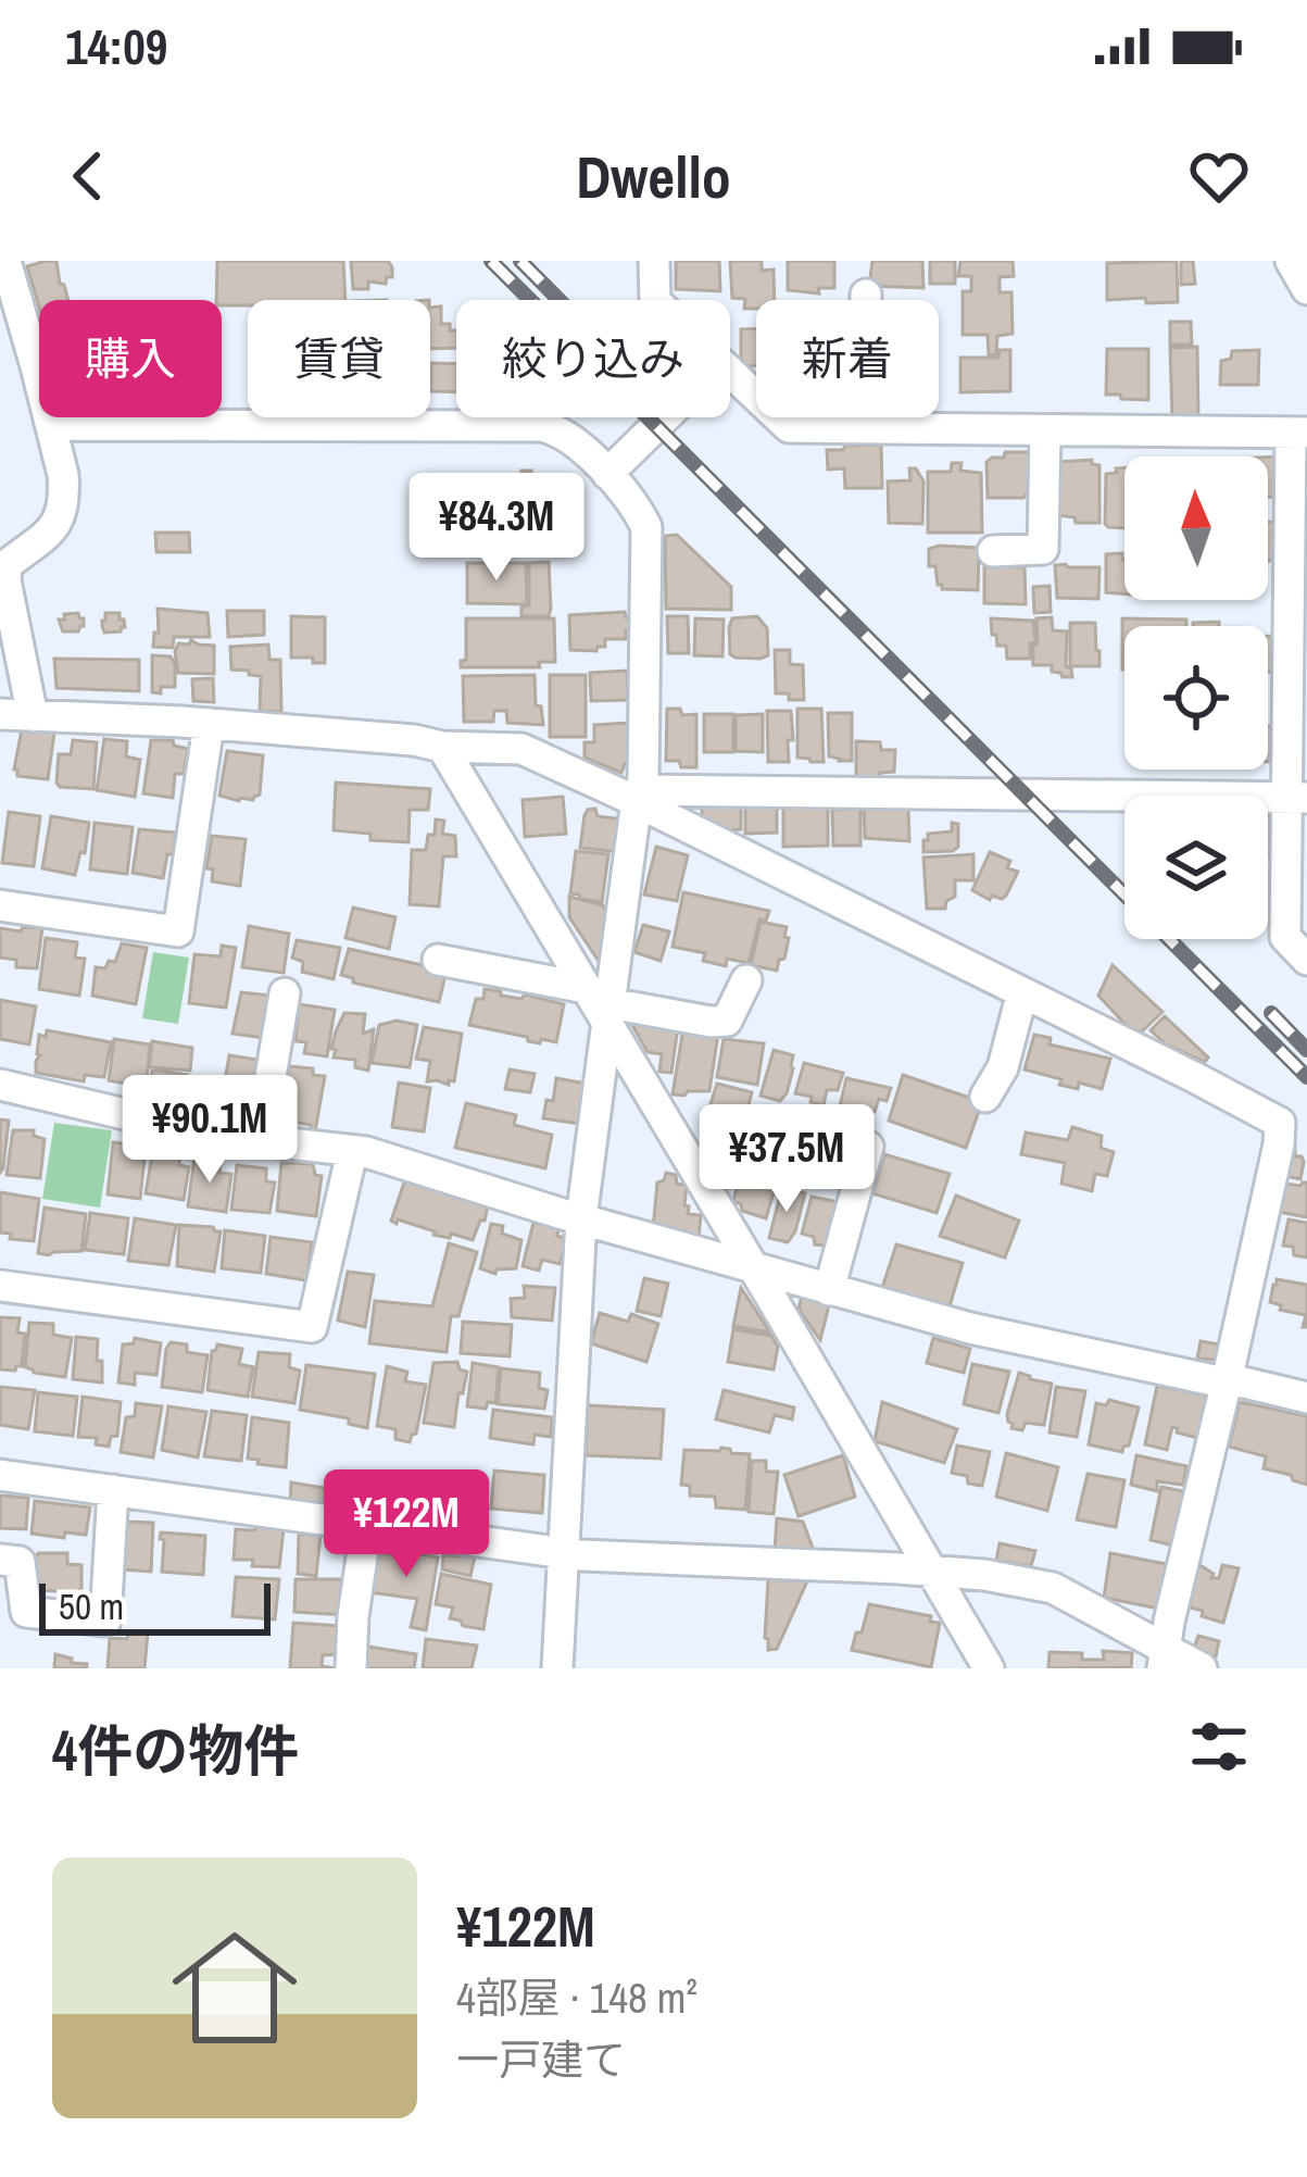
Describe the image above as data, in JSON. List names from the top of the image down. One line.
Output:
{"scale_bar":"50 m","north":"top","page":{"status":"14:09","header":"Dwello","chip":["購入","賃貸","絞り込み","新着"],"price":["¥84.3M","¥90.1M","¥37.5M","¥122M"],"scale":"50 m","heading":"4件の物件","list":[{"name":"¥122M","note":"4部屋 · 148 m² · 一戸建て"}]}}
